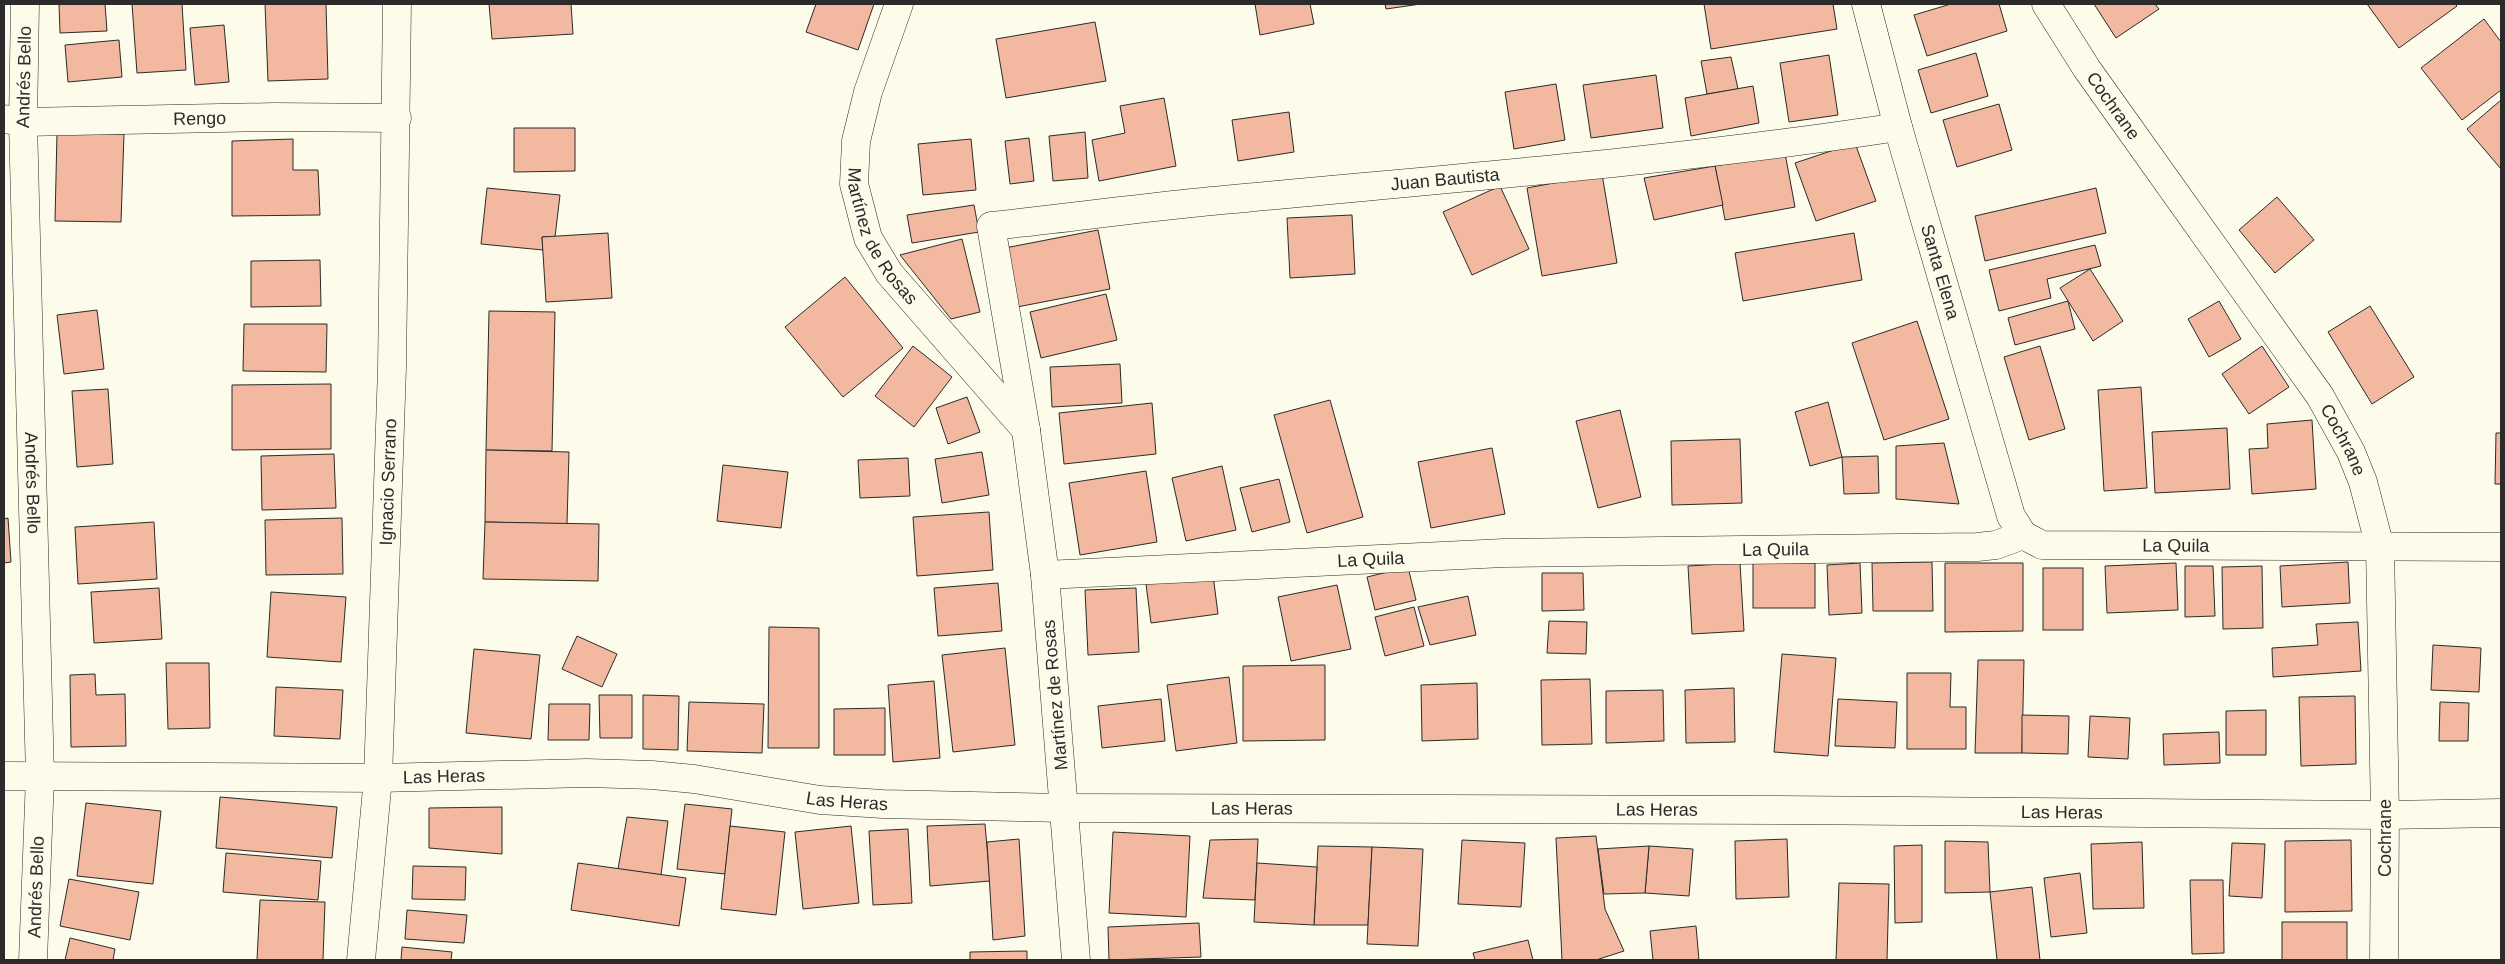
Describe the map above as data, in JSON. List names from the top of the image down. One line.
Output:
{"streets":{"street":["Andrés Bello","Cochrane","Rengo","Juan Bautista","Martínez de Rosas","Santa Elena","Ignacio Serrano","La Quila","Las Heras"]},"crossings":[["Andrés Bello","Rengo"],["Andrés Bello","Las Heras"],["Cochrane","La Quila"],["Cochrane","Las Heras"],["Rengo","Ignacio Serrano"],["Juan Bautista","Martínez de Rosas"],["Juan Bautista","Santa Elena"],["Martínez de Rosas","La Quila"],["Martínez de Rosas","Las Heras"],["Santa Elena","La Quila"],["Ignacio Serrano","Las Heras"]]}
